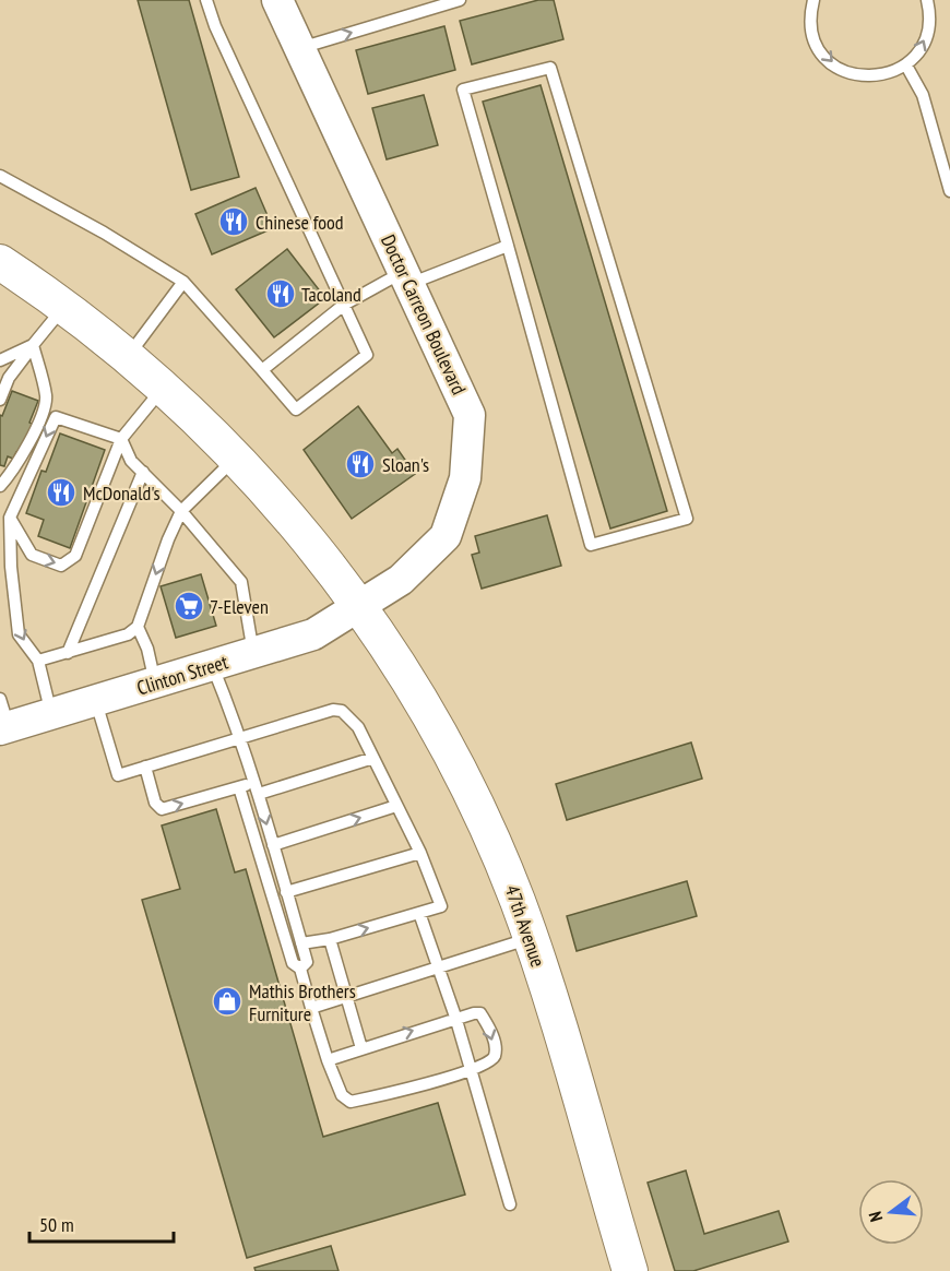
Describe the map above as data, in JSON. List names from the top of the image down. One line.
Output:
{"streets":{"main road":["Doctor Carreon Boulevard","Clinton Street","47th Avenue"]},"crossings":[["Doctor Carreon Boulevard","Clinton Street"],["Doctor Carreon Boulevard","47th Avenue"],["Clinton Street","47th Avenue"]],"places":{"restaurant":["Chinese food","Tacoland","Sloan's","McDonald's"],"supermarket":["7-Eleven"],"shop":["Mathis Brothers Furniture"]},"scale_bar":"50 m","north":"left"}
